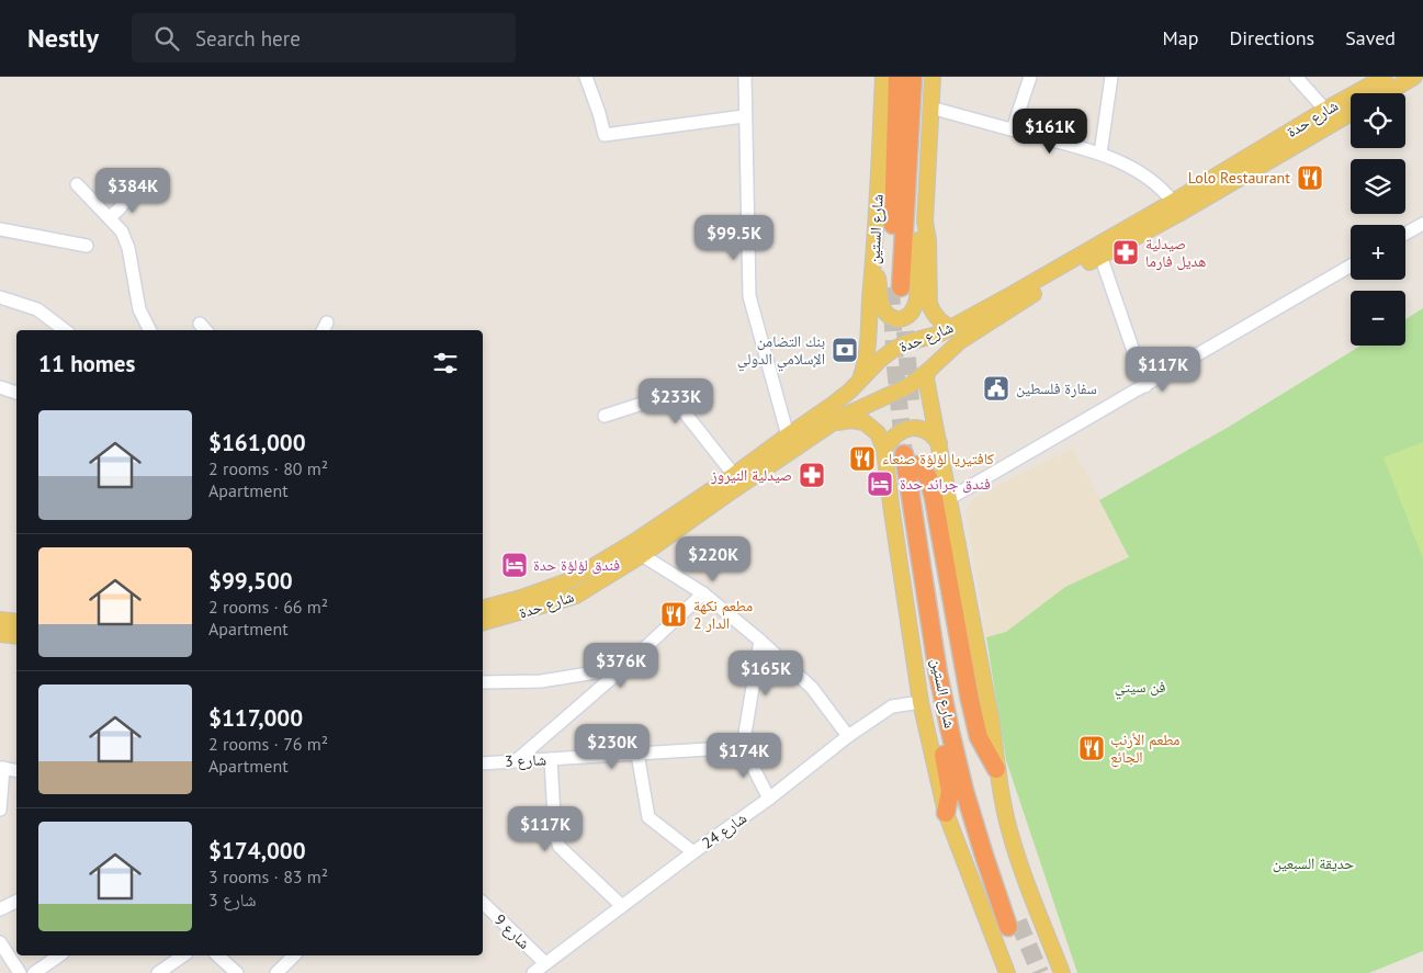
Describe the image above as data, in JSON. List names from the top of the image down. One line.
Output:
{"streets":{"highway":["شارع الستين"],"main road":["شارع حدة"],"street":["شارع 3","شارع 24","شارع 9"]},"crossings":[["شارع حدة","شارع الستين"],["شارع 24","شارع 9"]],"parks":["فن سيتي","حديقة السبعين"],"places":{"restaurant":["Lolo Restaurant","كافتيريا لؤلؤة صنعاء","مطعم نكهة الدار 2","مطعم الأرنب الجائع"],"pharmacy":["صيدلية هديل فارما","صيدلية النيروز"],"bank":["بنك التضامن الإسلامي الدولي"],"public building":["سفارة فلسطين"],"hotel":["فندق جراند حدة","فندق لؤلؤة حدة"]},"page":{"header":"Nestly","search":"Search here","nav":["Map","Directions","Saved"],"map_buttons":["+","−"],"price":["$161K","$384K","$99.5K","$117K","$233K","$220K","$376K","$165K","$230K","$174K","$117K"],"heading":"11 homes","list":[{"name":"$161,000","note":"2 rooms · 80 m² · Apartment"},{"name":"$99,500","note":"2 rooms · 66 m² · Apartment"},{"name":"$117,000","note":"2 rooms · 76 m² · Apartment"},{"name":"$174,000","note":"3 rooms · 83 m² · شارع 3"}]}}
